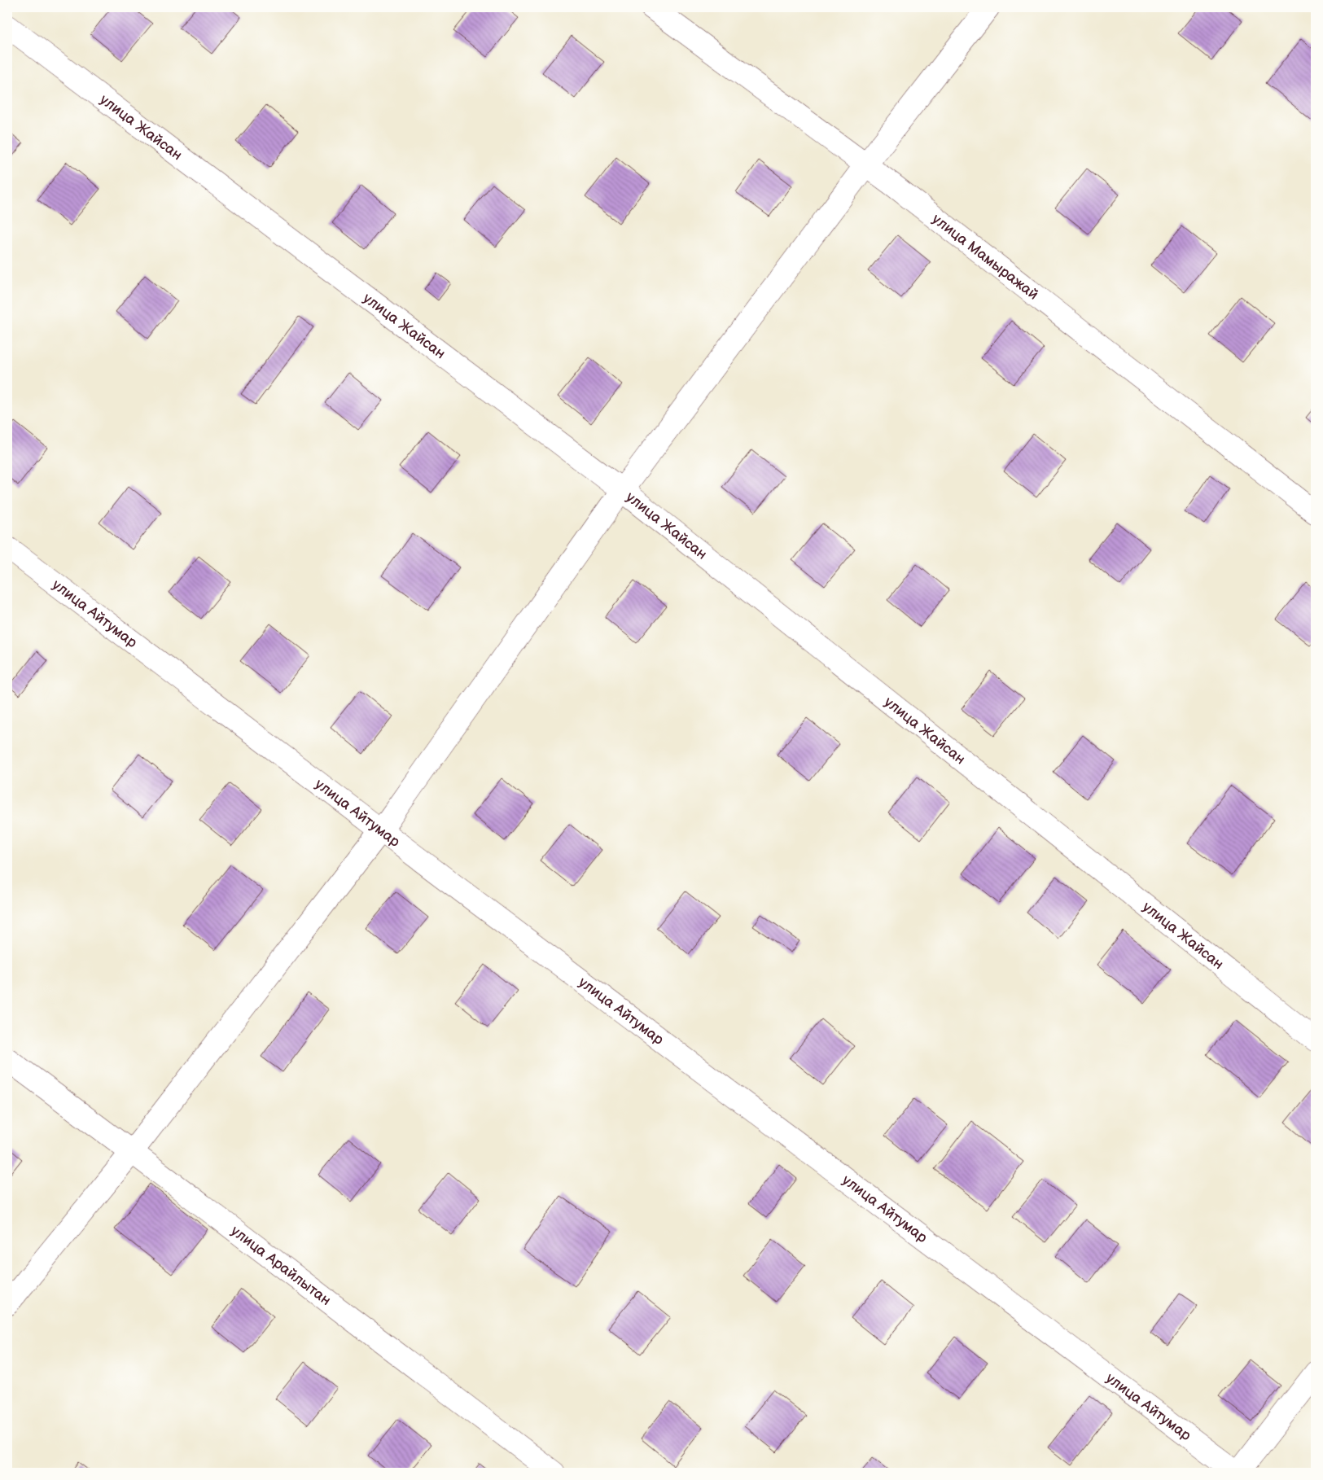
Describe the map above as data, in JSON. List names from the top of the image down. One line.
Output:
{"streets":{"street":["улица Жайсан","улица Мамыражай","улица Айтумар","улица Арайлытан"]}}
